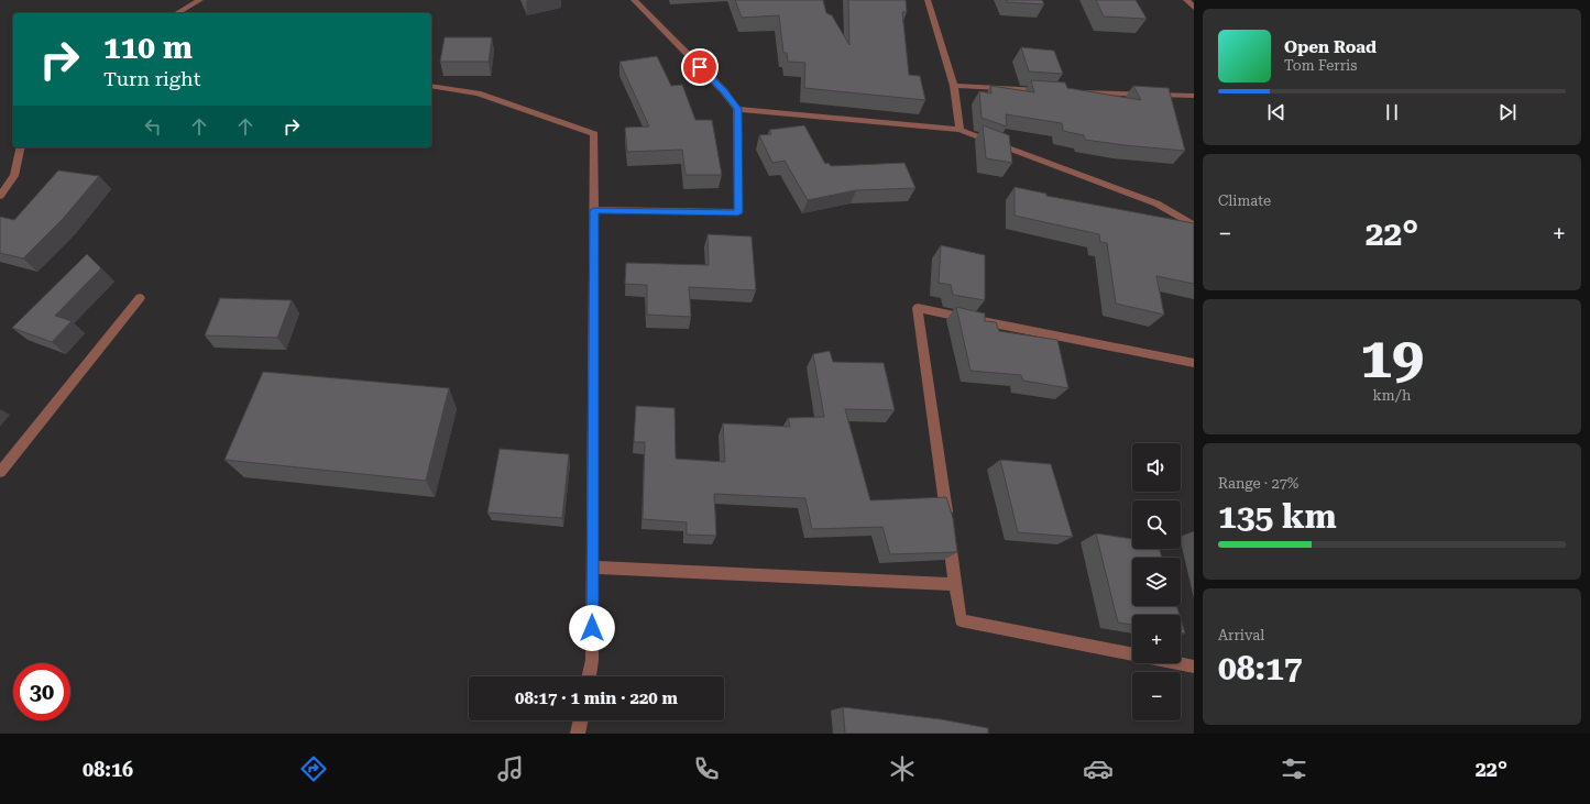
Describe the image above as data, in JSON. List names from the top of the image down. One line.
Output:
{"page":{"turn":["110 m","Turn right"],"song":["Open Road","Tom Ferris"],"tile":["Climate",["19","km/h"],["Range · 27%","135 km"],["Arrival","08:17"]],"heat":["−","22°","+"],"map_buttons":["+","−"],"limit":"30","trip":"08:17 · 1 min · 220 m","tabs":["08:16","22°"]}}
